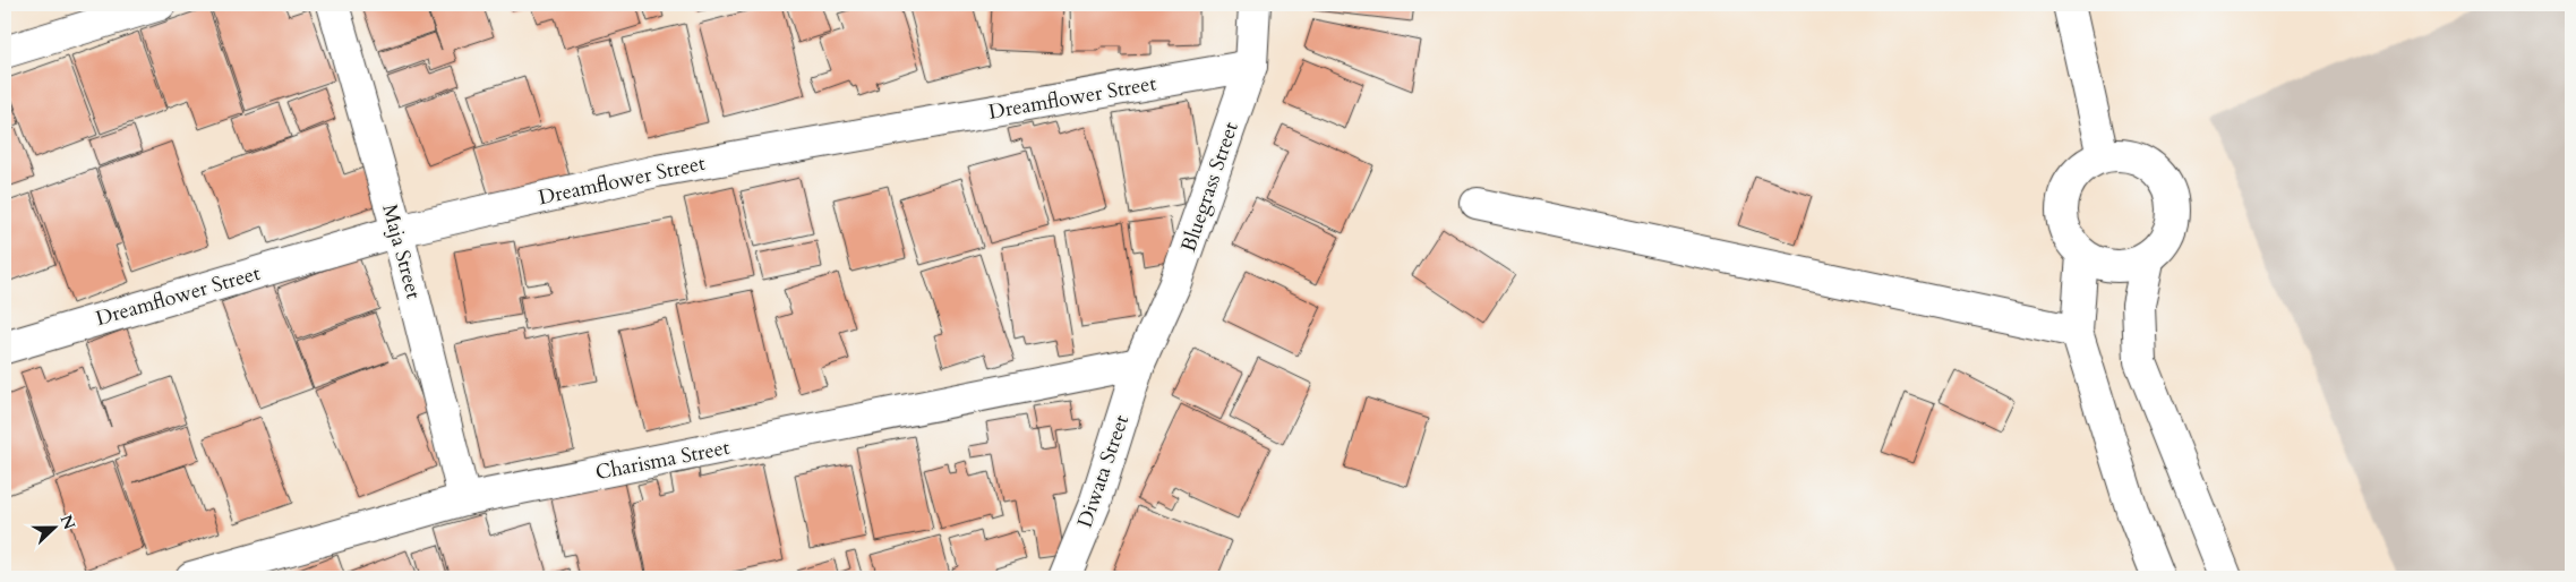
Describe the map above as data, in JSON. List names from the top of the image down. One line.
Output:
{"streets":{"street":["Dreamflower Street","Bluegrass Street","Maja Street","Charisma Street","Diwata Street"]},"crossings":[["Dreamflower Street","Bluegrass Street"],["Dreamflower Street","Maja Street"],["Bluegrass Street","Charisma Street"],["Bluegrass Street","Diwata Street"],["Maja Street","Charisma Street"],["Charisma Street","Diwata Street"]],"north":"right"}
